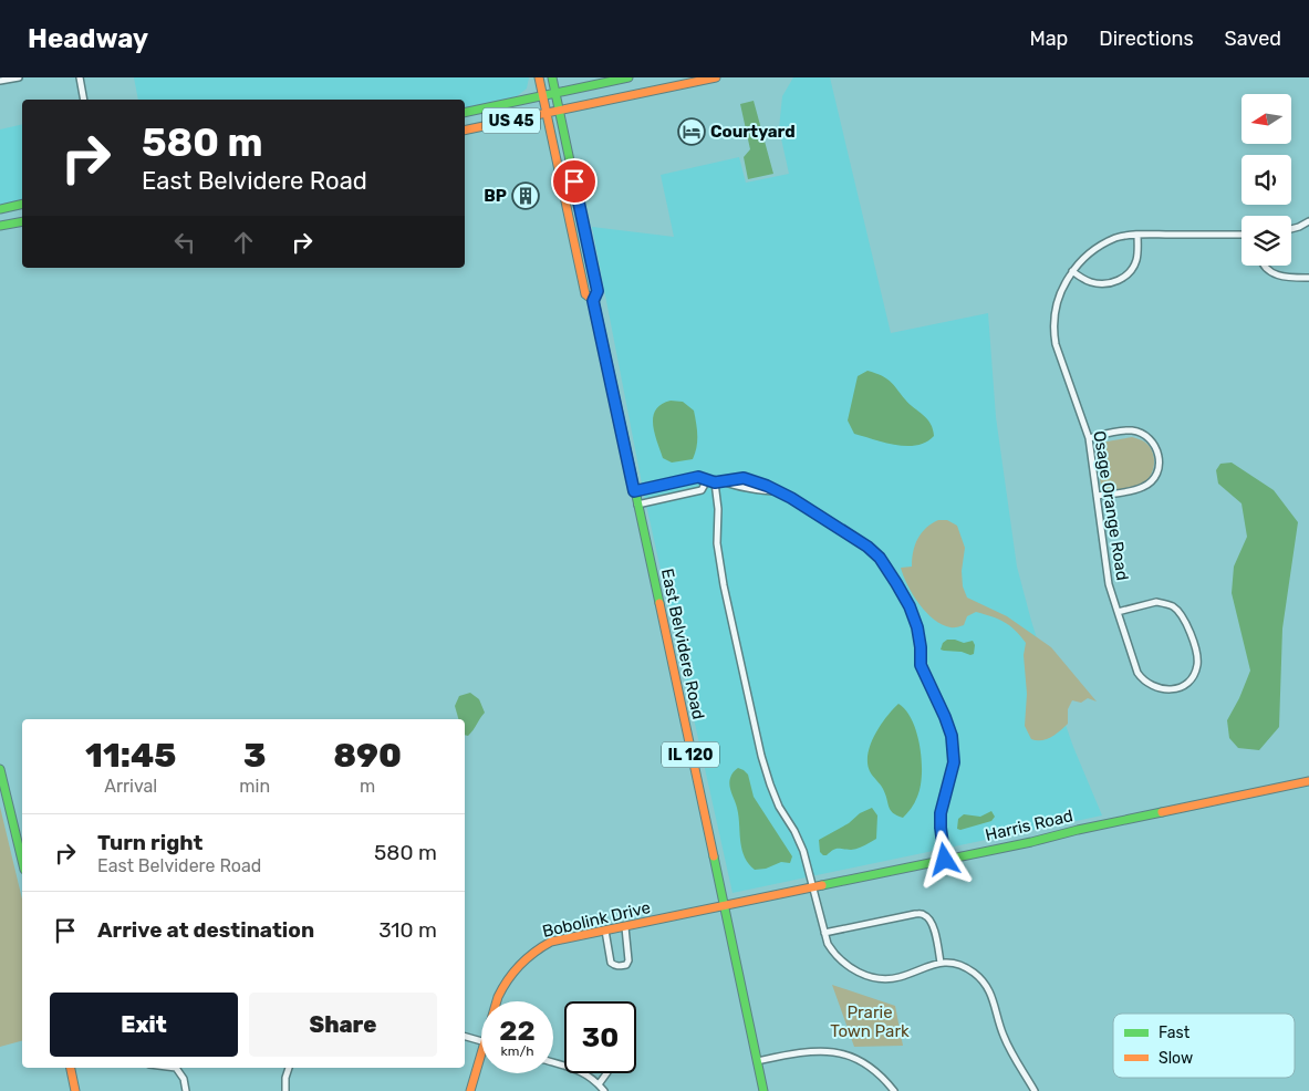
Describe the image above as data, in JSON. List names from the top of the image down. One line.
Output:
{"streets":{"main road":["US 45","East Belvidere Road","IL 120","Harris Road","Bobolink Drive"],"street":["Osage Orange Road"]},"crossings":[["US 45","East Belvidere Road"],["US 45","IL 120"],["East Belvidere Road","IL 120"],["East Belvidere Road","Harris Road"],["East Belvidere Road","Bobolink Drive"],["Harris Road","Bobolink Drive"]],"parks":["Prarie Town Park"],"places":{"hotel":["Courtyard"],"building":["BP"]},"legend":["Fast","Slow"],"north":"left","page":{"header":"Headway","nav":["Map","Directions","Saved"],"turn":["580 m","East Belvidere Road"],"eta":["11:45","Arrival","3","min","890","m"],"list":[{"name":"Turn right","note":"East Belvidere Road","value":"580 m"},{"name":"Arrive at destination","value":"310 m"}],"buttons":["Exit","Share"],"speed":"22 km/h","limit":"30"}}
